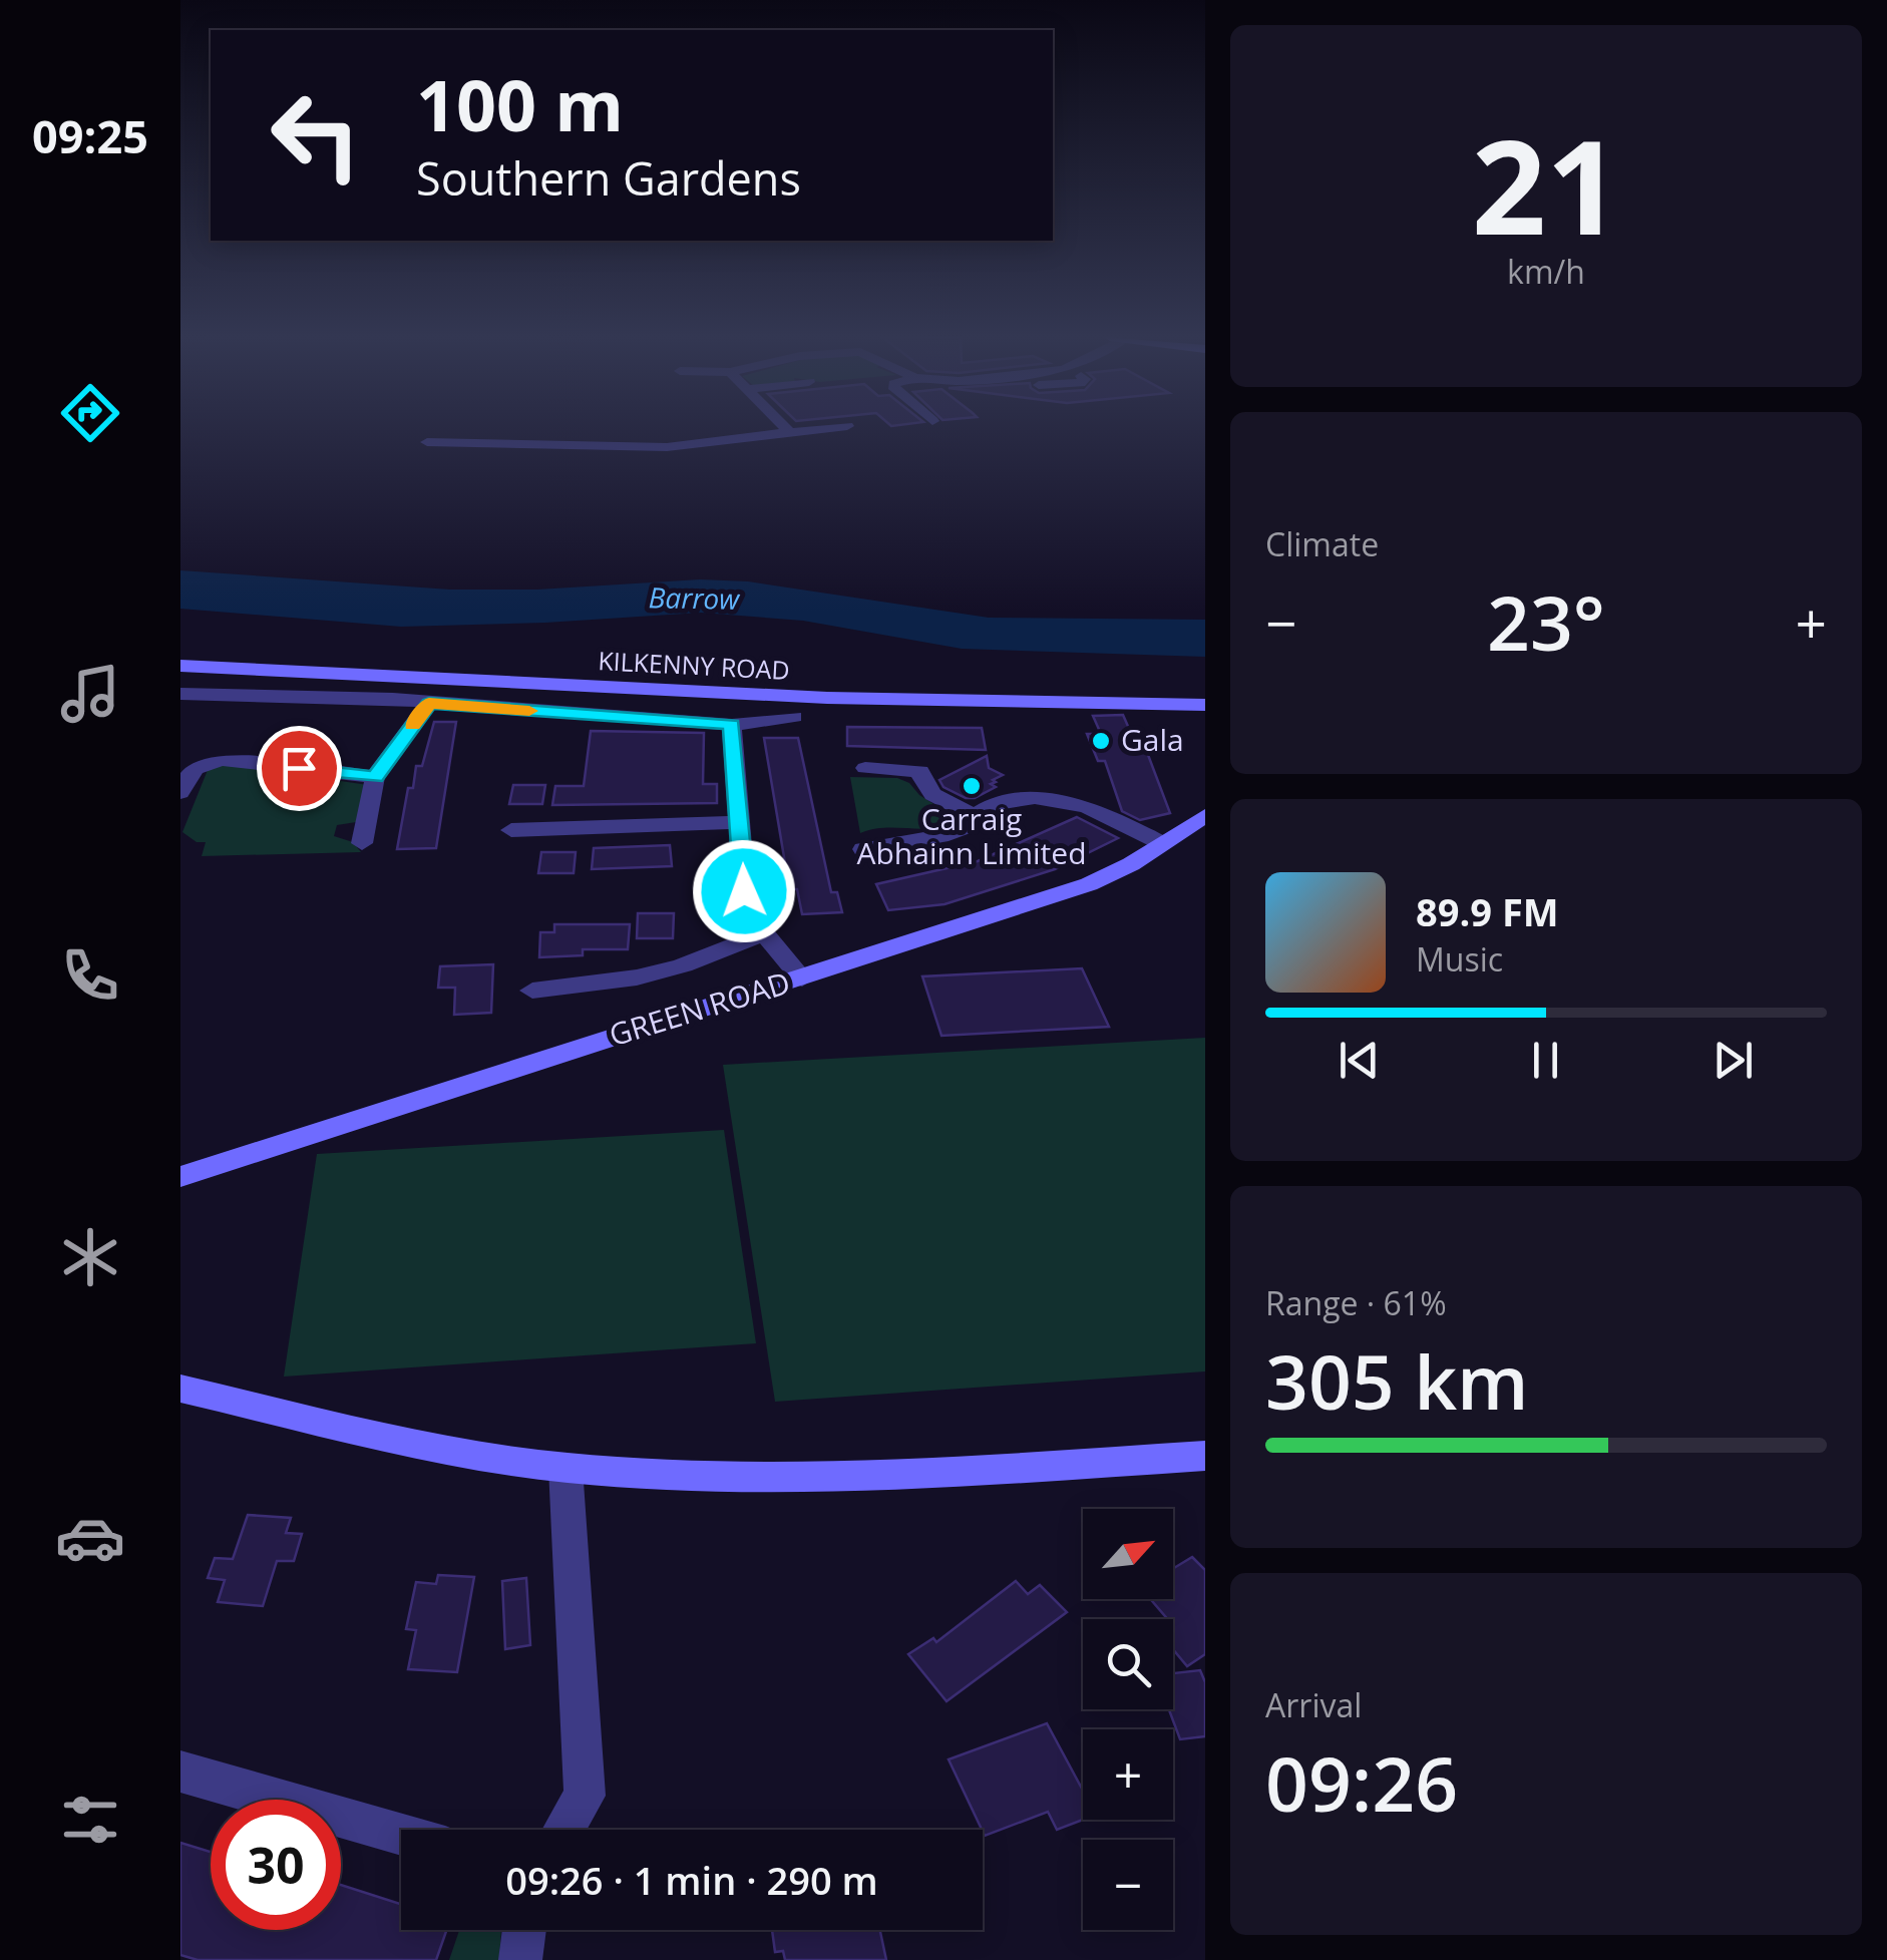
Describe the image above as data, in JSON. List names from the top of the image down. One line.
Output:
{"streets":{"street":["KILKENNY ROAD","GREEN ROAD"]},"water":["Barrow"],"places":["Gala","Carraig Abhainn Limited"],"north":"top right","page":{"tabs":"09:25","tile":[["21","km/h"],"Climate",["Range · 61%","305 km"],["Arrival","09:26"]],"turn":["100 m","Southern Gardens"],"heat":["−","23°","+"],"song":["89.9 FM","Music"],"map_buttons":["+","−"],"limit":"30","trip":"09:26 · 1 min · 290 m"}}
